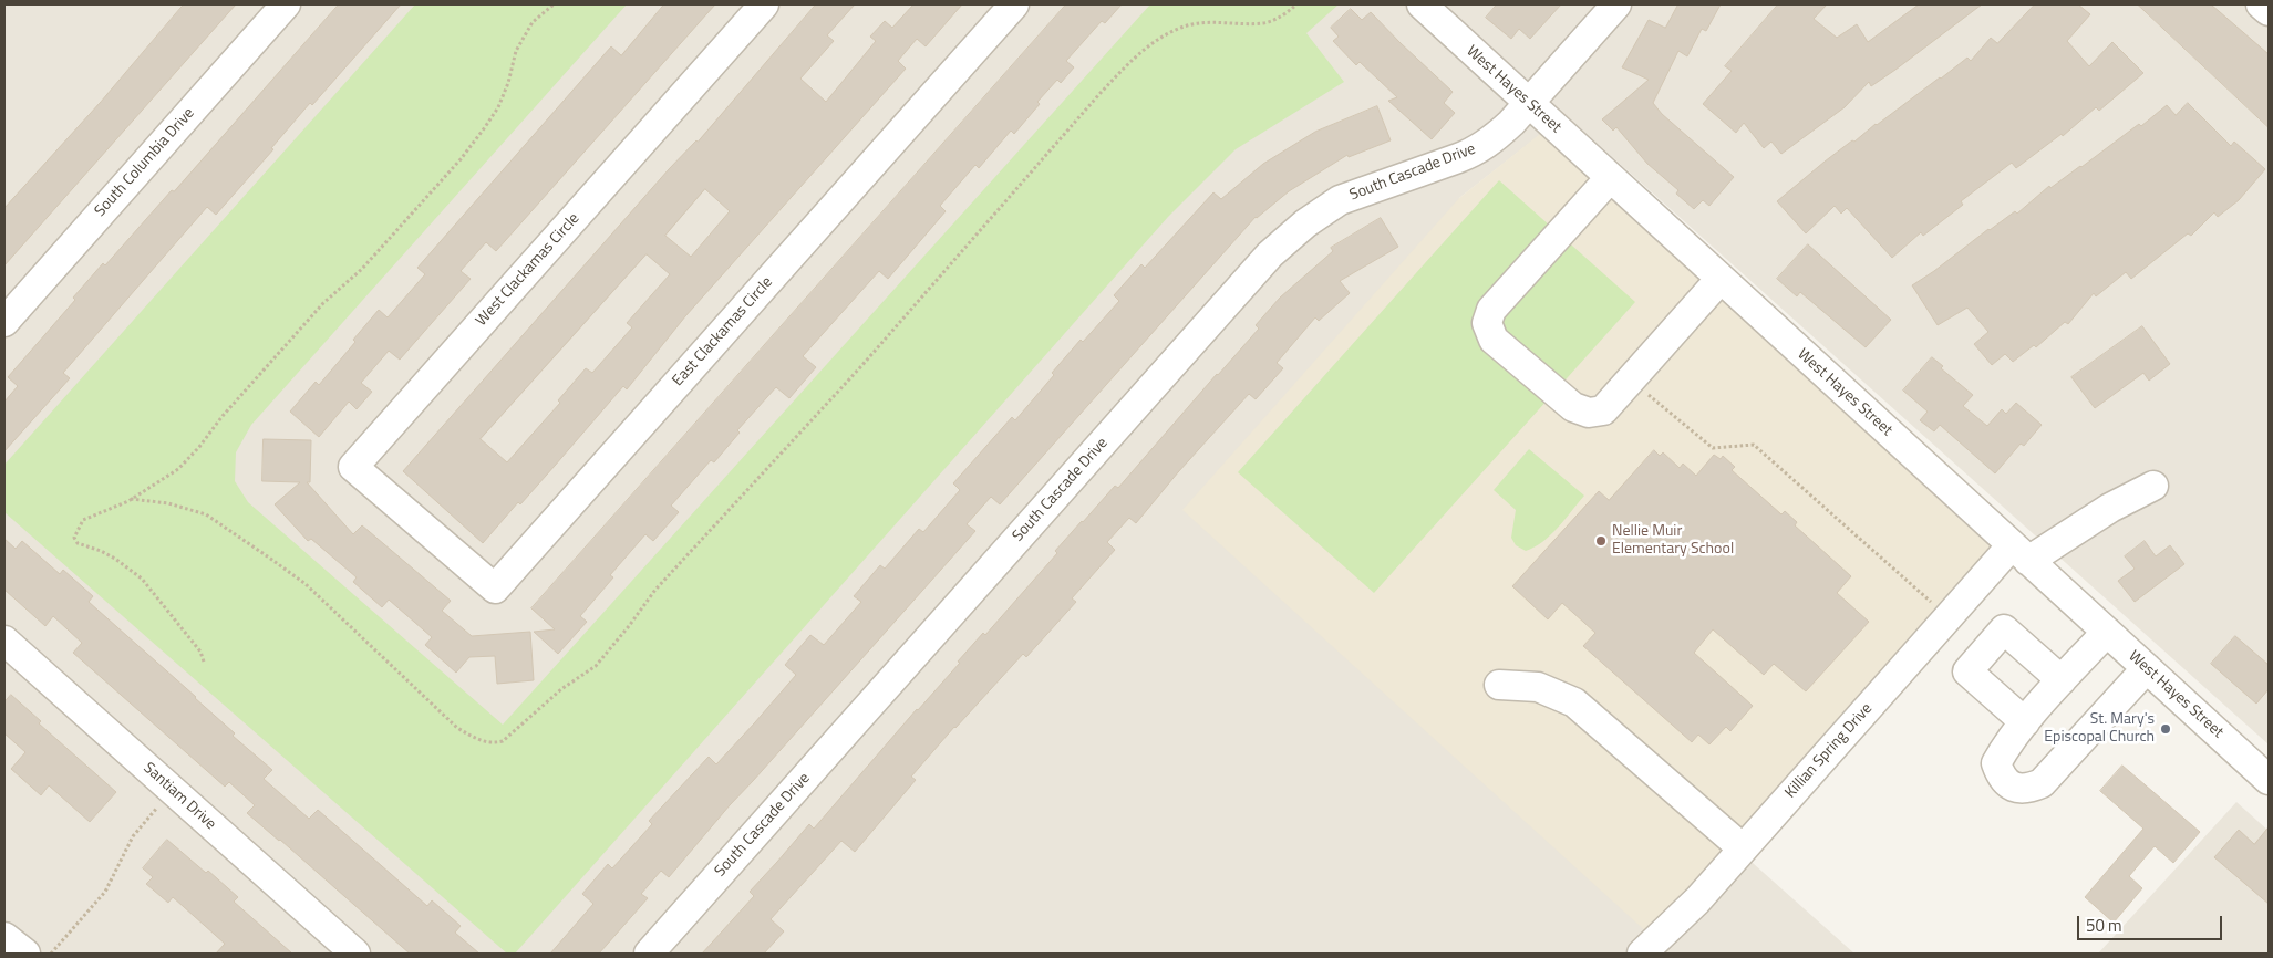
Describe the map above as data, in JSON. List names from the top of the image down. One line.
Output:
{"streets":{"street":["West Hayes Street","South Columbia Drive","South Cascade Drive","West Clackamas Circle","East Clackamas Circle","Killian Spring Drive","Santiam Drive"]},"crossings":[["West Hayes Street","South Cascade Drive"],["West Hayes Street","Killian Spring Drive"],["West Clackamas Circle","East Clackamas Circle"]],"places":["Nellie Muir Elementary School","St. Mary's Episcopal Church"],"scale_bar":"50 m"}
